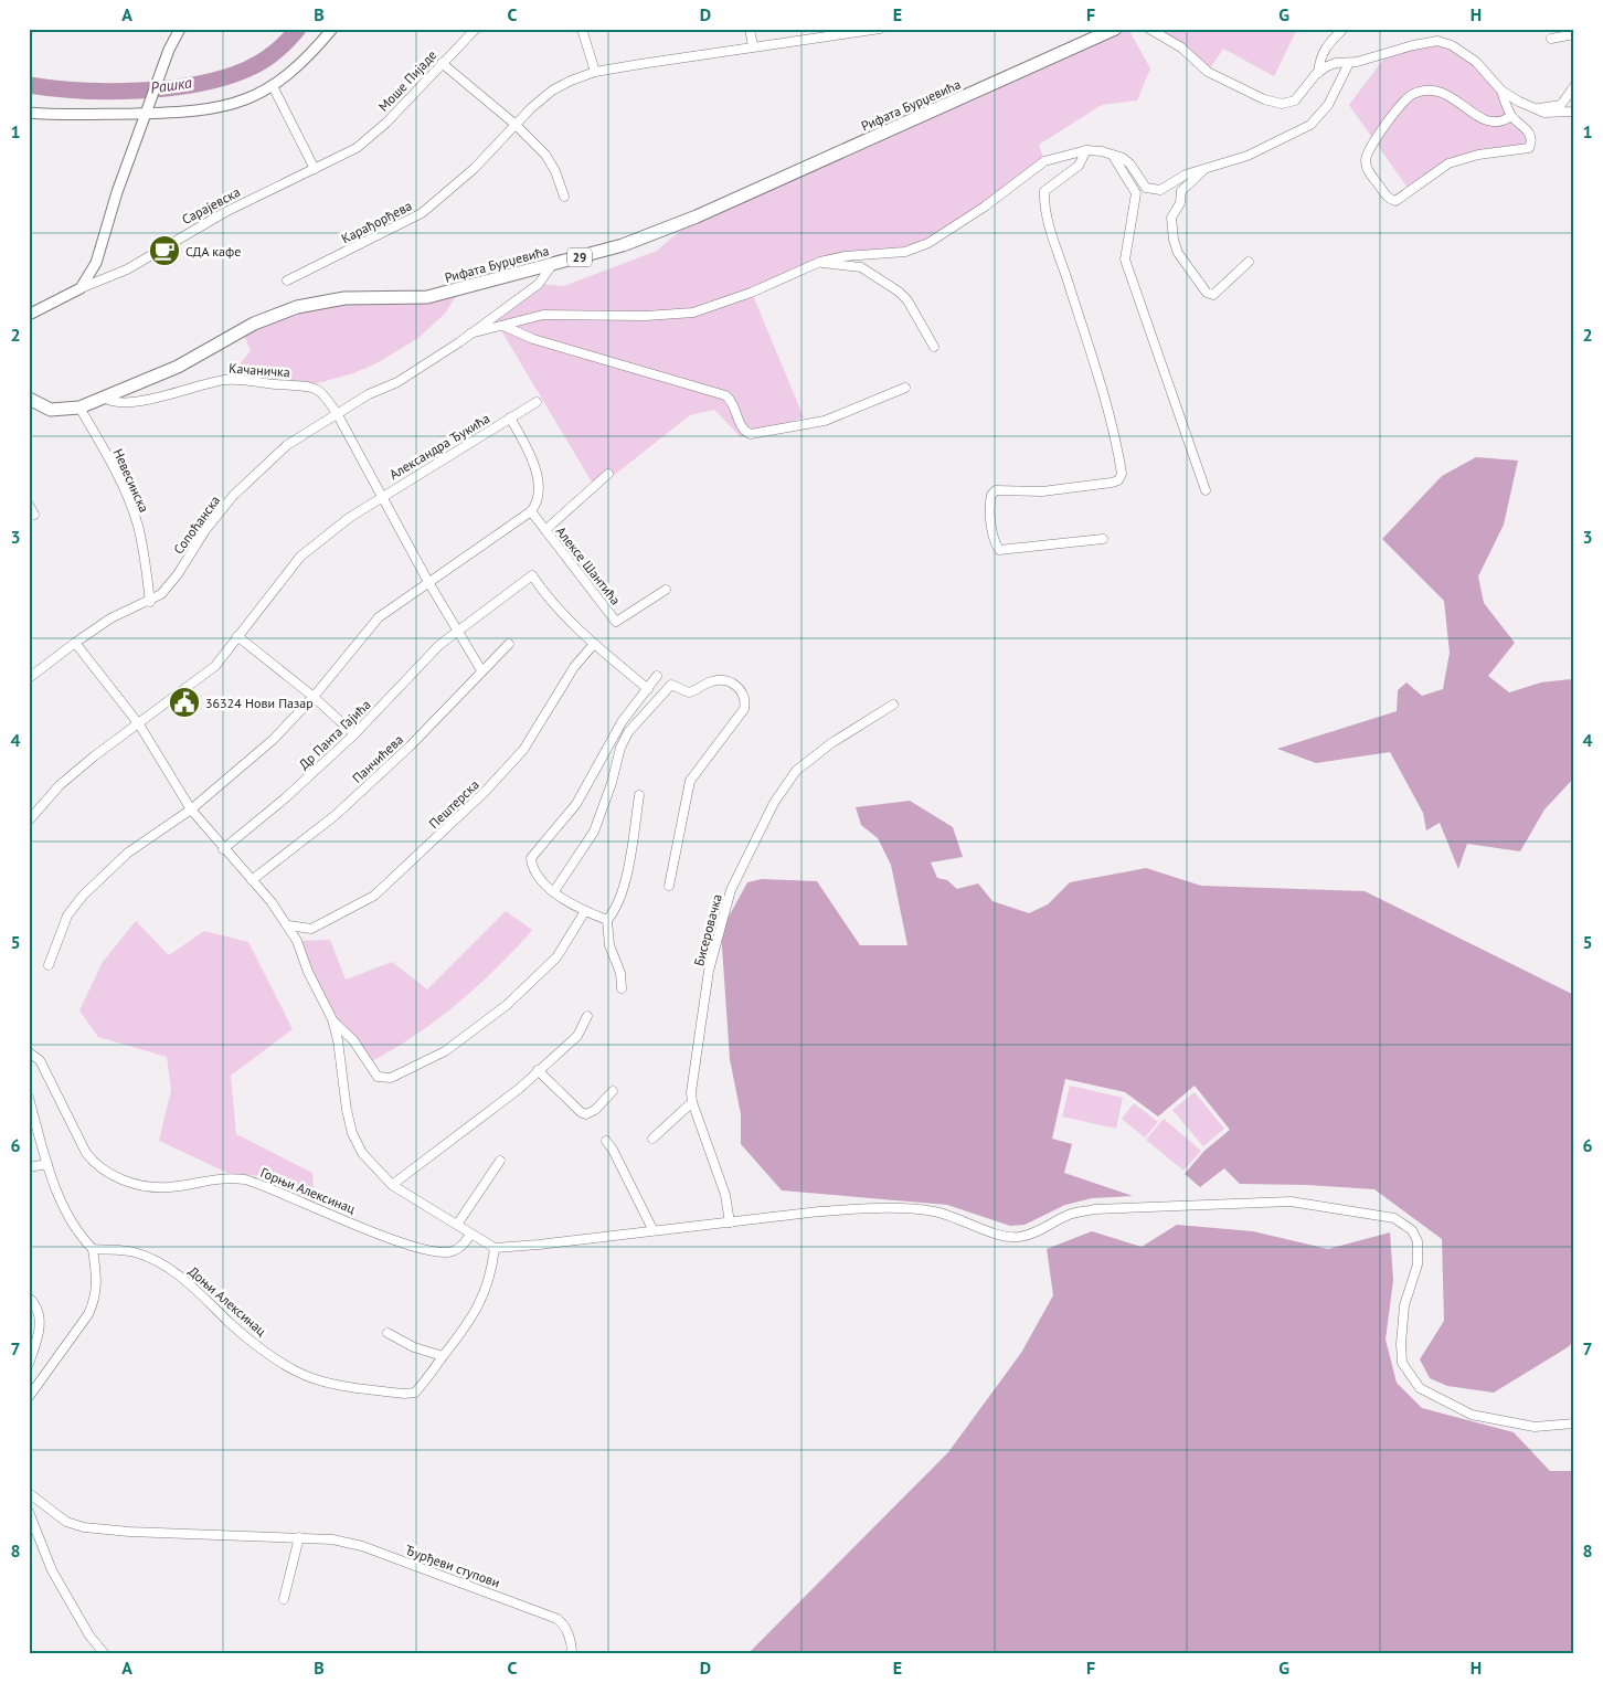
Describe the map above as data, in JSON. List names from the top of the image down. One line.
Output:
{"streets":{"main road":["Рифата Бурџевића","29"],"street":["Моше Пијаде","Сарајевска","Карађорђева","Качаничка","Александра Ђукића","Невесинска","Сопоћанска","Алексе Шантића","Др Панта Гајића","Панчићева","Пештерска","Бисеровачка","Горњи Алексинац","Доњи Алексинац","Ђурђеви ступови"]},"crossings":[["Моше Пијаде","Сарајевска"],["Рифата Бурџевића","Качаничка"],["Рифата Бурџевића","Невесинска"],["Рифата Бурџевића","Сопоћанска"],["Качаничка","Сопоћанска"],["Александра Ђукића","Алексе Шантића"],["Невесинска","Сопоћанска"],["Др Панта Гајића","Пештерска"]],"water":["Рашка"],"places":{"cafe":["СДА кафе"],"public building":["36324 Нови Пазар"]},"grid":{"columns":["A","B","C","D","E","F","G","H"],"rows":["1","2","3","4","5","6","7","8"]}}
